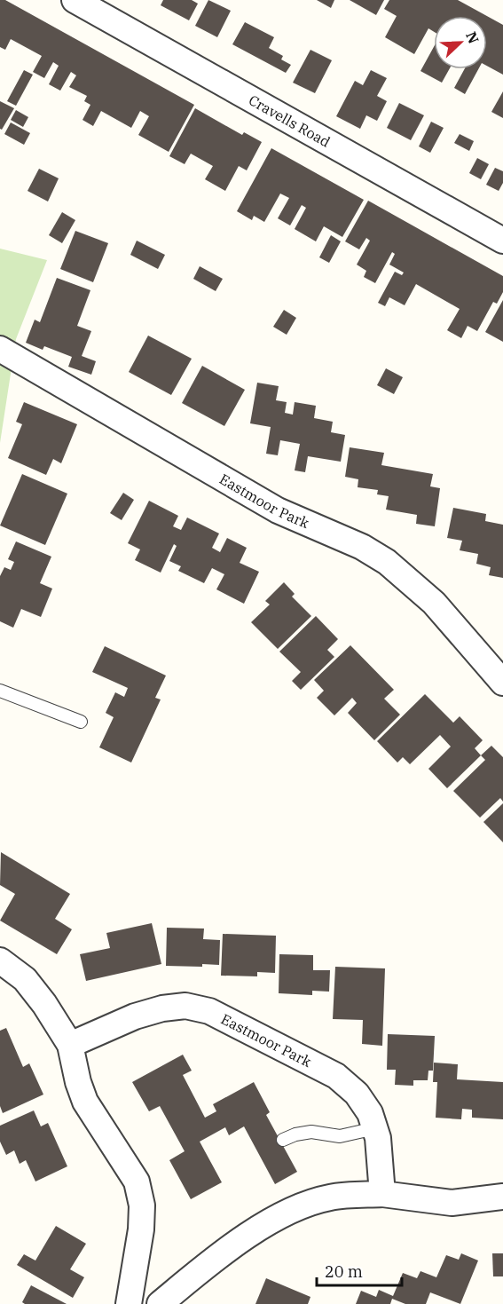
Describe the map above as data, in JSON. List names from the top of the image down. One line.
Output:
{"streets":{"street":["Cravells Road","Eastmoor Park"]},"scale_bar":"20 m","north":"top right"}
